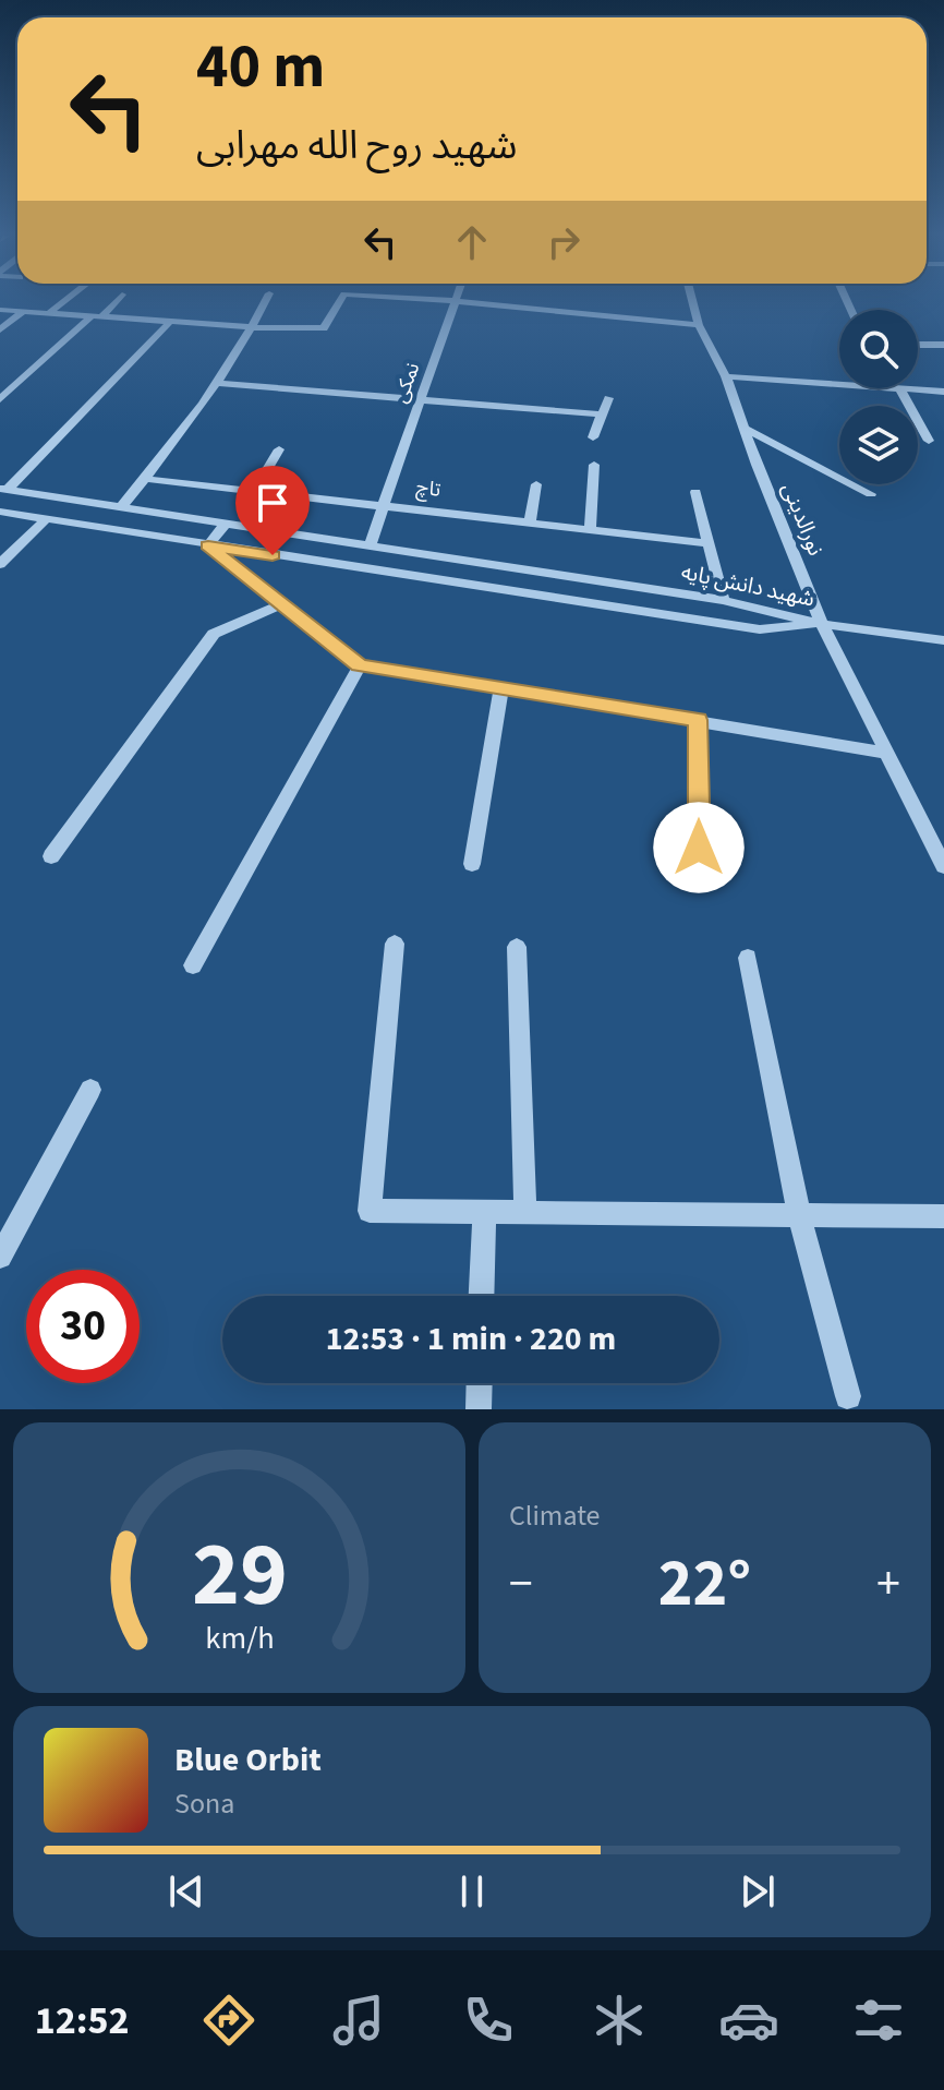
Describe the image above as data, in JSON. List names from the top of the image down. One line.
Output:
{"streets":{"street":["نمکی","تاچ","نورالدینی","شهید دانش پایه"]},"crossings":[["نمکی","تاچ"],["نمکی","شهید دانش پایه"],["نورالدینی","شهید دانش پایه"]],"page":{"turn":["40 m","شهید روح الله مهرابی"],"limit":"30","trip":"12:53 · 1 min · 220 m","tile":"Climate","heat":["−","22°","+"],"song":["Blue Orbit","Sona"],"tabs":"12:52","gauge":["29","km/h"]}}
